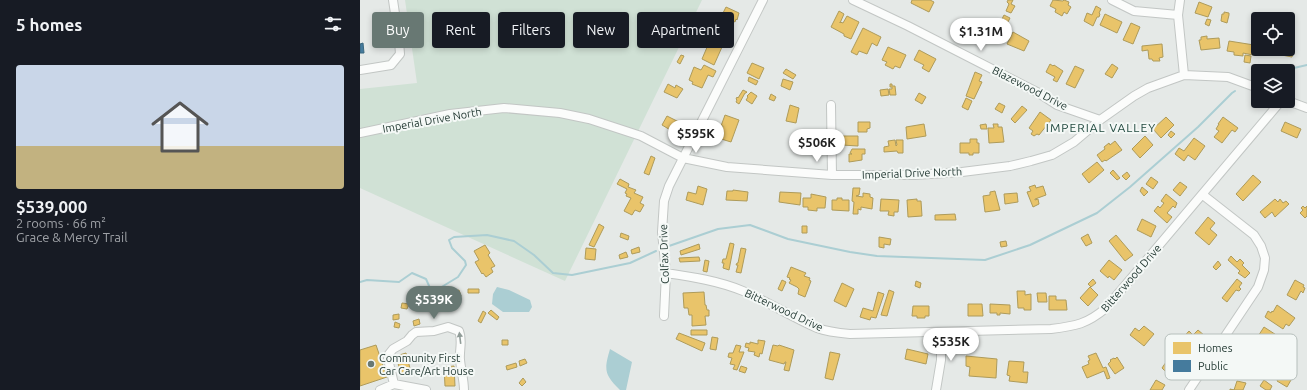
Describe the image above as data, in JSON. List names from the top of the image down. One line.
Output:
{"streets":{"street":["Blazewood Drive","Imperial Drive North","Colfax Drive","Bitterwood Drive"]},"crossings":[["Blazewood Drive","Imperial Drive North"],["Imperial Drive North","Colfax Drive"],["Colfax Drive","Bitterwood Drive"]],"districts":["IMPERIAL VALLEY"],"places":["Community First Car Care/Art House"],"legend":["Homes","Public"],"page":{"heading":"5 homes","chip":["Buy","Rent","Filters","New","Apartment"],"price":["$1.31M","$595K","$506K","$539K","$535K"],"list":[{"name":"$539,000","note":"2 rooms · 66 m² · Grace & Mercy Trail"}]}}
